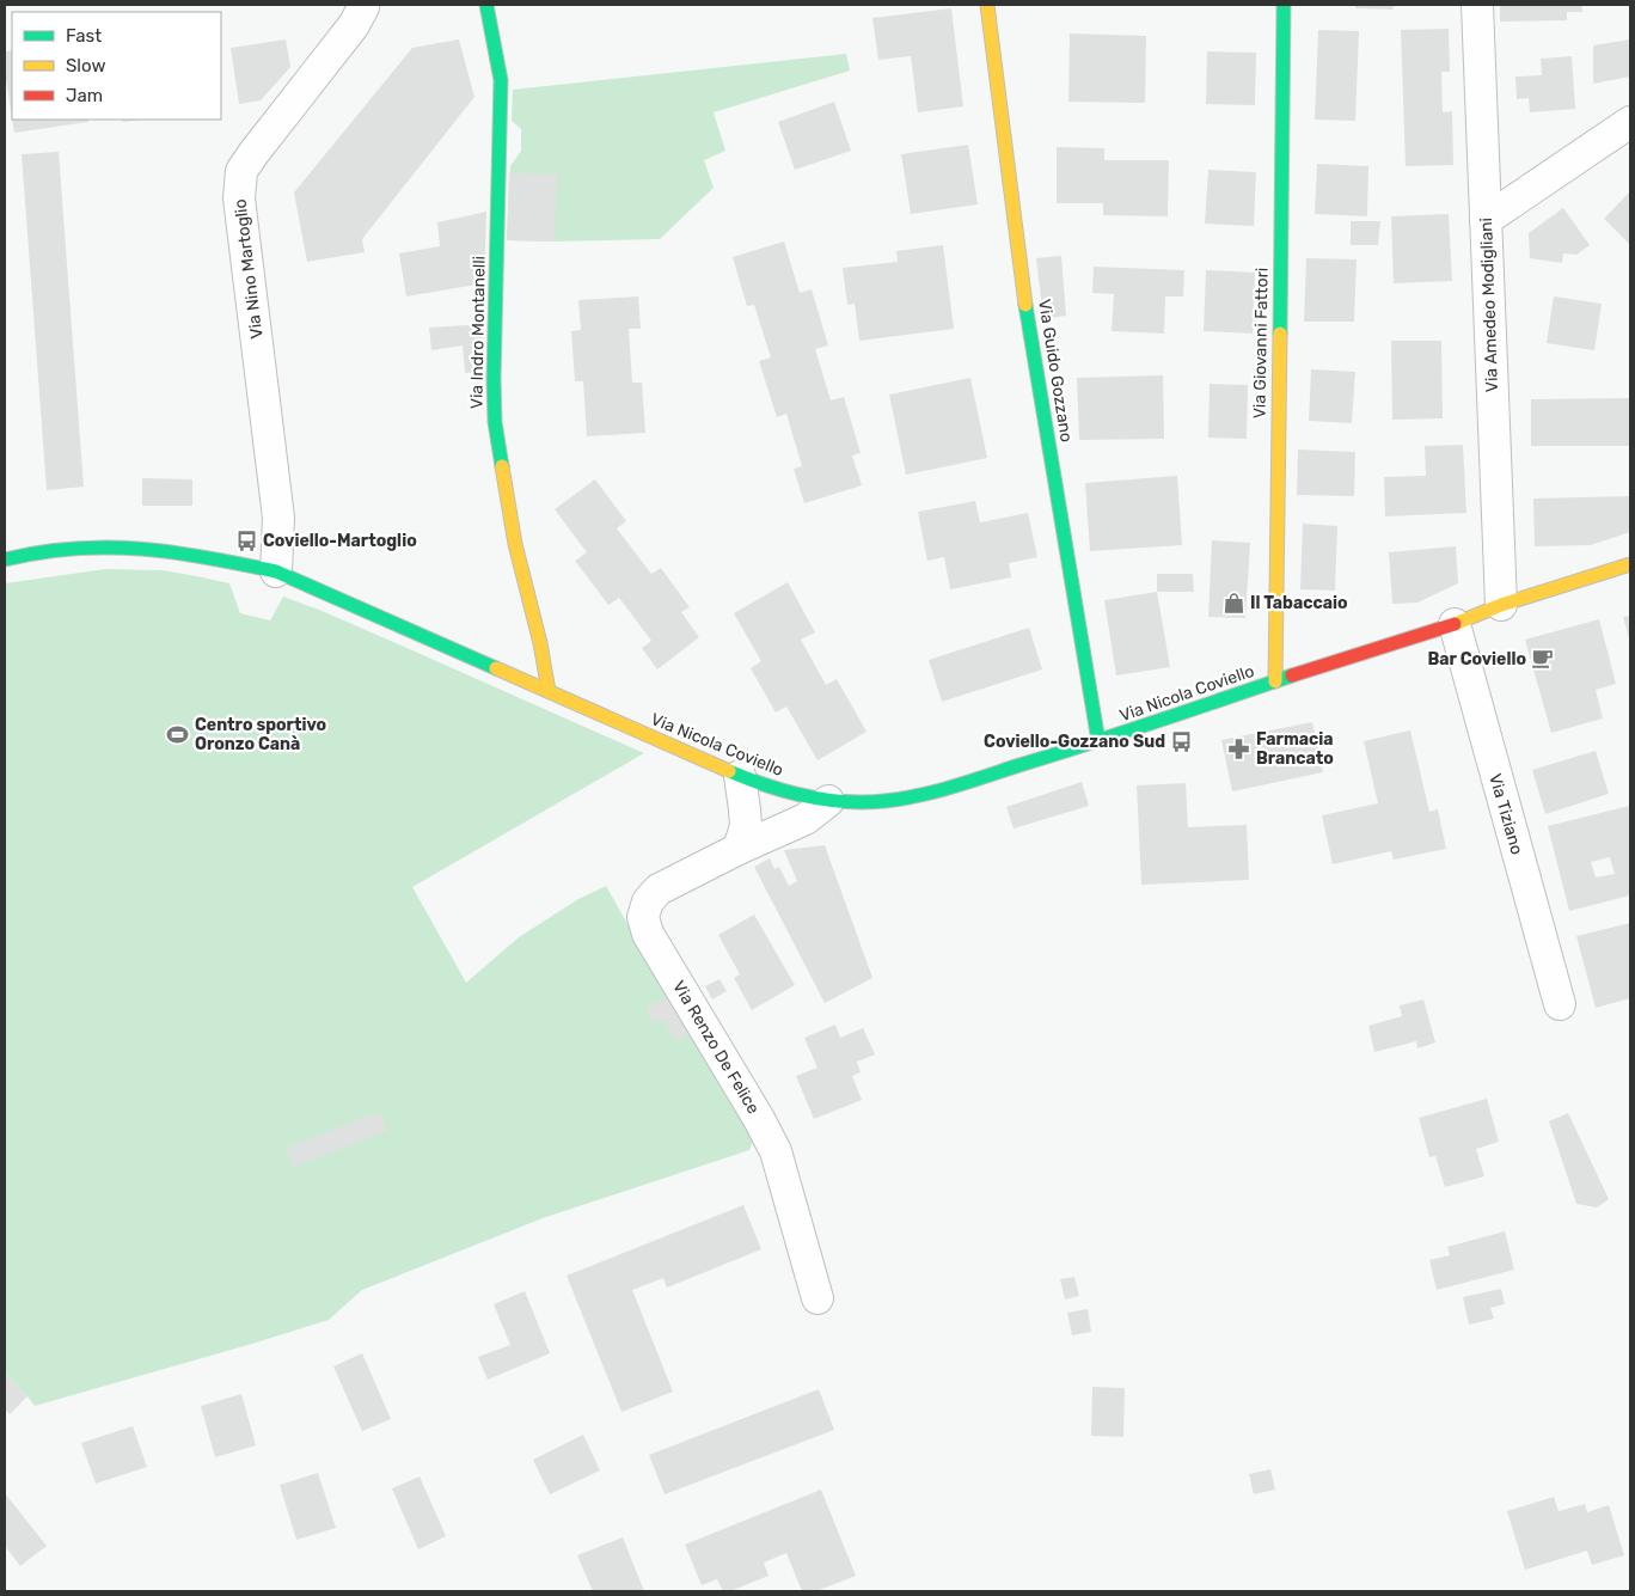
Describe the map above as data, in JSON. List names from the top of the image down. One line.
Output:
{"streets":{"street":["Via Nino Martoglio","Via Amedeo Modigliani","Via Indro Montanelli","Via Giovanni Fattori","Via Guido Gozzano","Via Nicola Coviello","Via Tiziano","Via Renzo De Felice"]},"crossings":[["Via Nino Martoglio","Via Nicola Coviello"],["Via Amedeo Modigliani","Via Nicola Coviello"],["Via Indro Montanelli","Via Nicola Coviello"],["Via Giovanni Fattori","Via Nicola Coviello"],["Via Guido Gozzano","Via Nicola Coviello"],["Via Nicola Coviello","Via Tiziano"]],"places":{"bus stop":["Coviello-Martoglio","Coviello-Gozzano Sud"],"shop":["Il Tabaccaio"],"cafe":["Bar Coviello"],"sports":["Centro sportivo Oronzo Canà"],"pharmacy":["Farmacia Brancato"]},"legend":["Fast","Slow","Jam"]}
